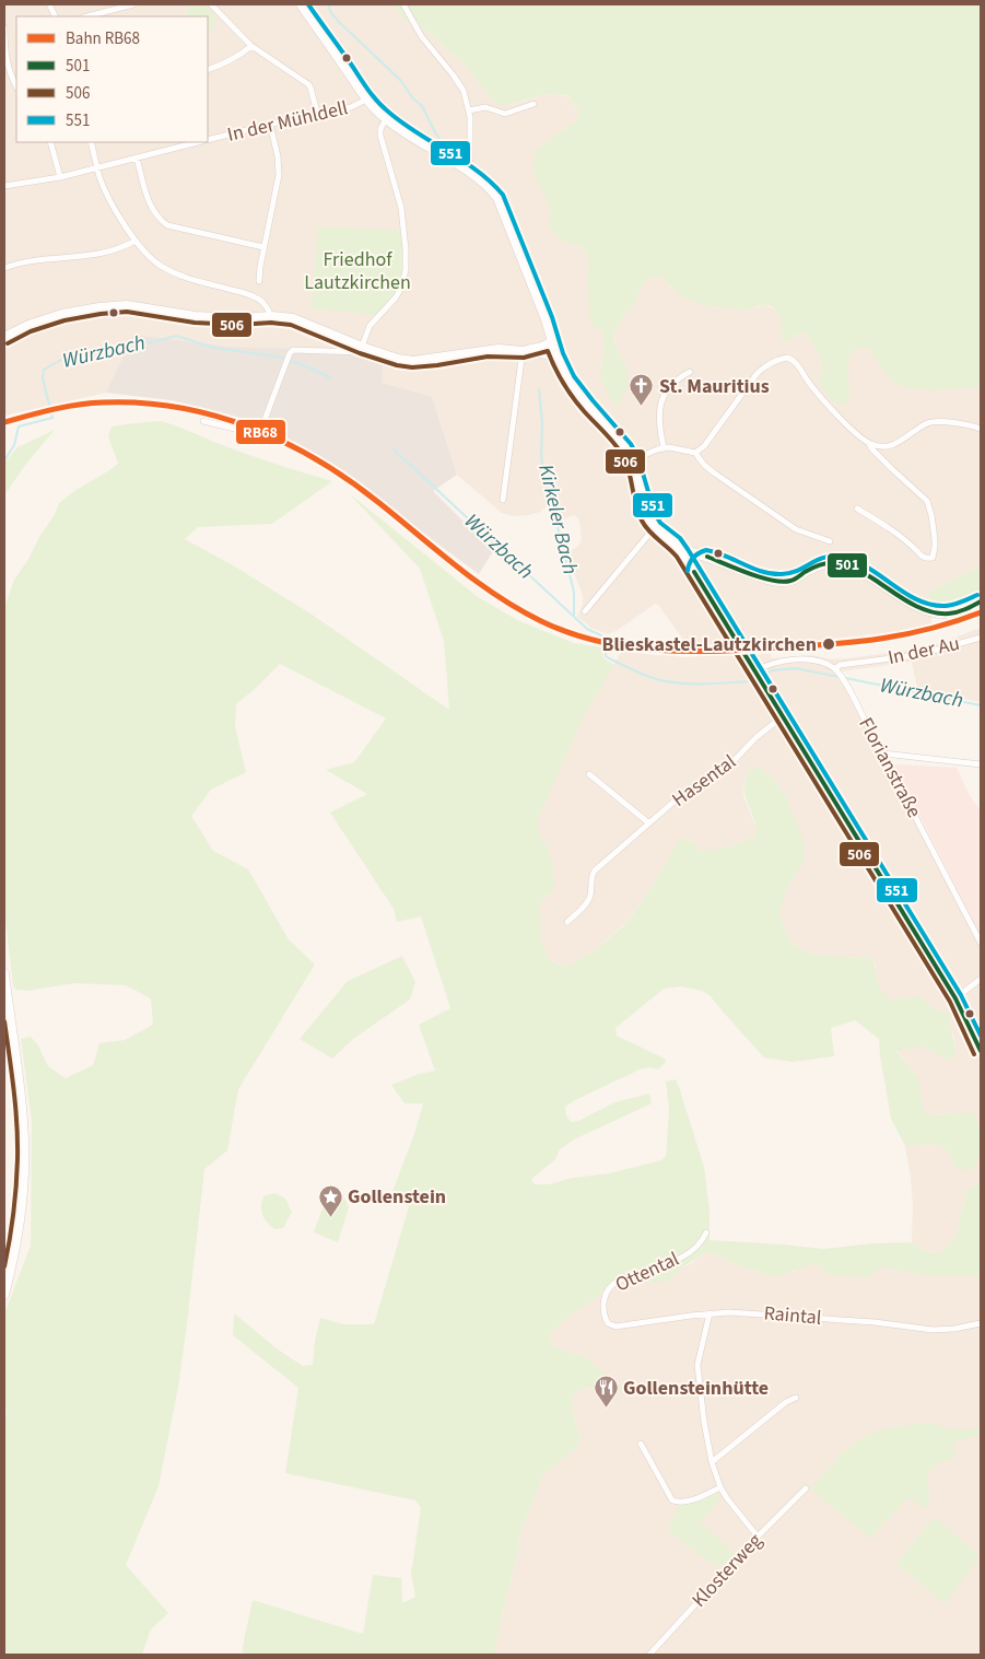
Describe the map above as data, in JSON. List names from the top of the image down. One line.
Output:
{"streets":{"street":["In der Mühldell","In der Au","Florianstraße","Hasental","Ottental","Raintal","Klosterweg"]},"crossings":[["In der Au","Florianstraße"],["Ottental","Raintal"]],"water":["Würzbach","Kirkeler Bach"],"parks":["Friedhof Lautzkirchen"],"places":{"church":["St. Mauritius"],"other":["Blieskastel-Lautzkirchen"],"place":["Gollenstein"],"restaurant":["Gollensteinhütte"]},"lines":["transit line 551","transit line 506","rail line RB68","transit line 501"],"legend":["Bahn RB68","501","506","551"]}
